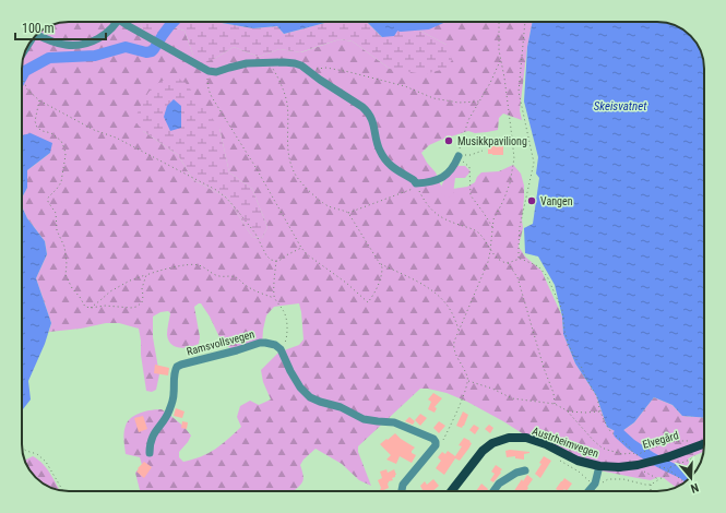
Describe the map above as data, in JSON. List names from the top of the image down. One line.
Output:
{"streets":{"main road":["Austrheimvegen"],"street":["Ramsvollsvegen"],"path":["Elvegård"]},"water":["Skeisvatnet"],"places":["Musikkpaviliong","Vangen"],"scale_bar":"100 m","north":"bottom"}
